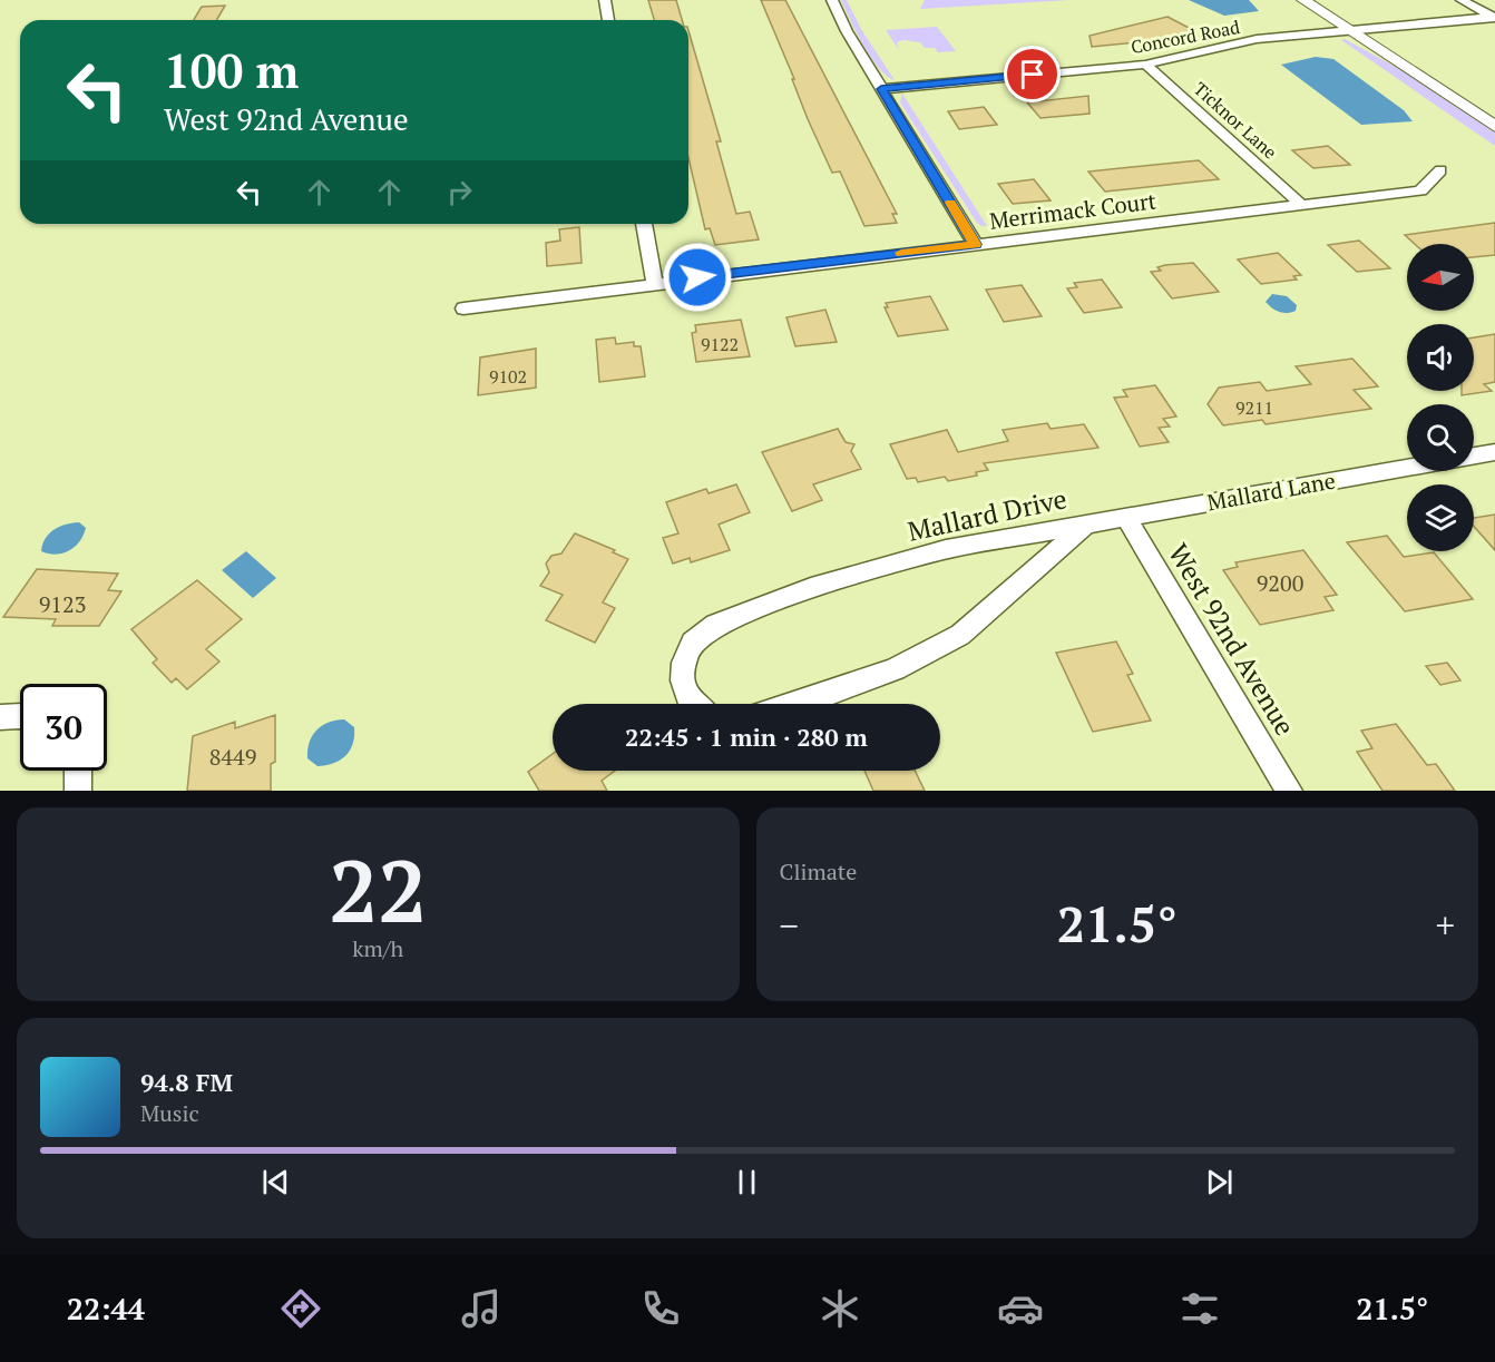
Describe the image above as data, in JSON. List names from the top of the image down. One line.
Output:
{"streets":{"street":["Concord Road","Ticknor Lane","Merrimack Court","Mallard Lane","Mallard Drive","West 92nd Avenue"]},"crossings":[["Concord Road","Ticknor Lane"],["Ticknor Lane","Merrimack Court"],["Mallard Lane","Mallard Drive"],["Mallard Lane","West 92nd Avenue"]],"house_numbers":["9122","9102","9211","9200","9123","8449"],"north":"left","page":{"turn":["100 m","West 92nd Avenue"],"limit":"30","trip":"22:45 · 1 min · 280 m","tile":[["22","km/h"],"Climate"],"heat":["−","21.5°","+"],"song":["94.8 FM","Music"],"tabs":["22:44","21.5°"]}}
